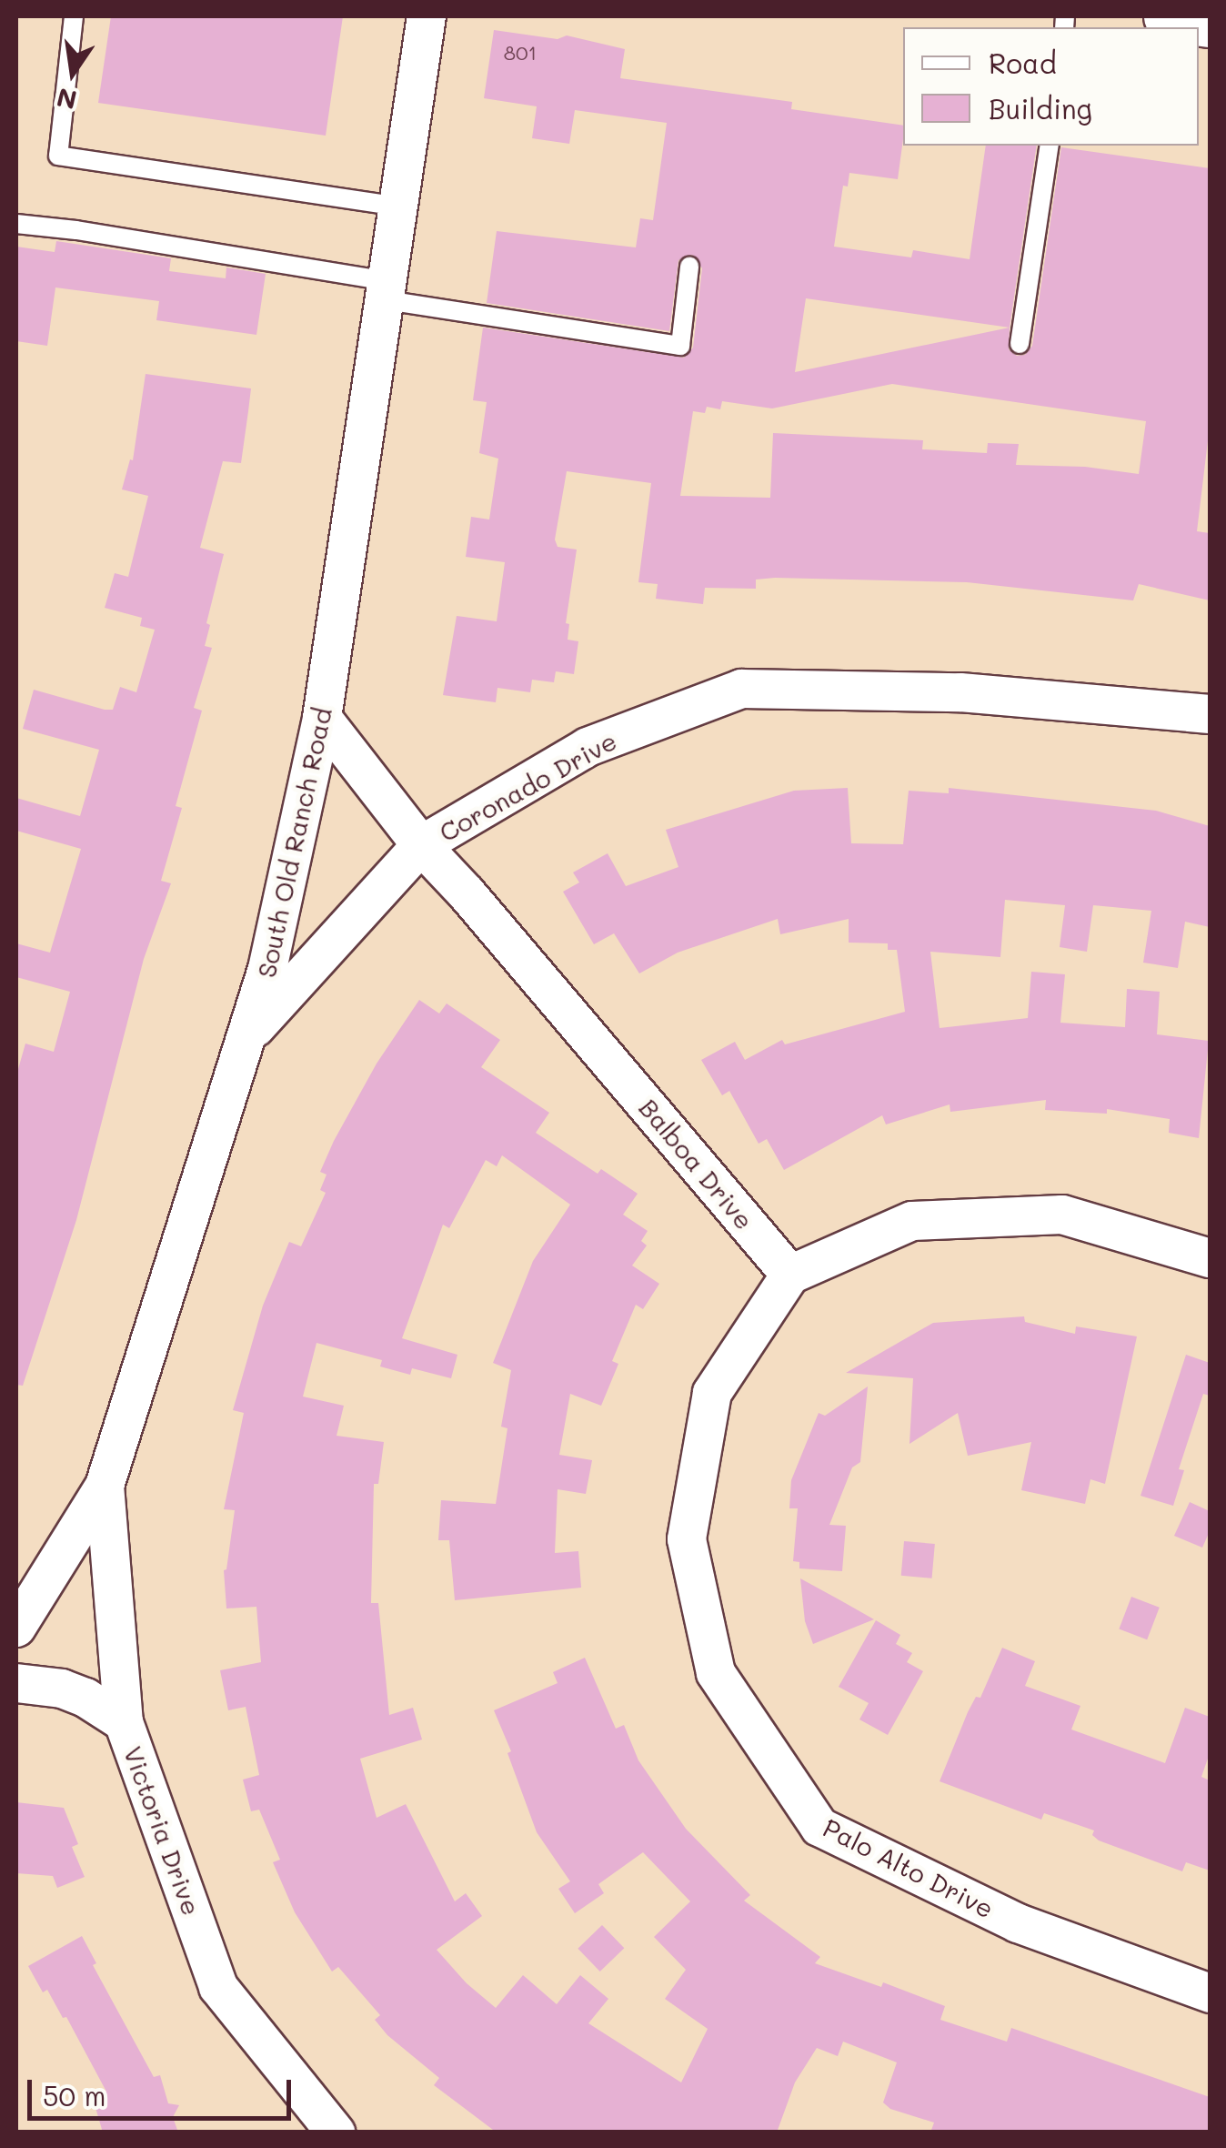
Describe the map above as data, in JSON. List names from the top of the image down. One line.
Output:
{"streets":{"street":["Coronado Drive","South Old Ranch Road","Balboa Drive","Victoria Drive","Palo Alto Drive"]},"crossings":[["Coronado Drive","South Old Ranch Road"],["Coronado Drive","Balboa Drive"],["South Old Ranch Road","Balboa Drive"],["South Old Ranch Road","Victoria Drive"],["Balboa Drive","Palo Alto Drive"]],"house_numbers":["801"],"legend":["Road","Building"],"scale_bar":"50 m","north":"bottom"}
